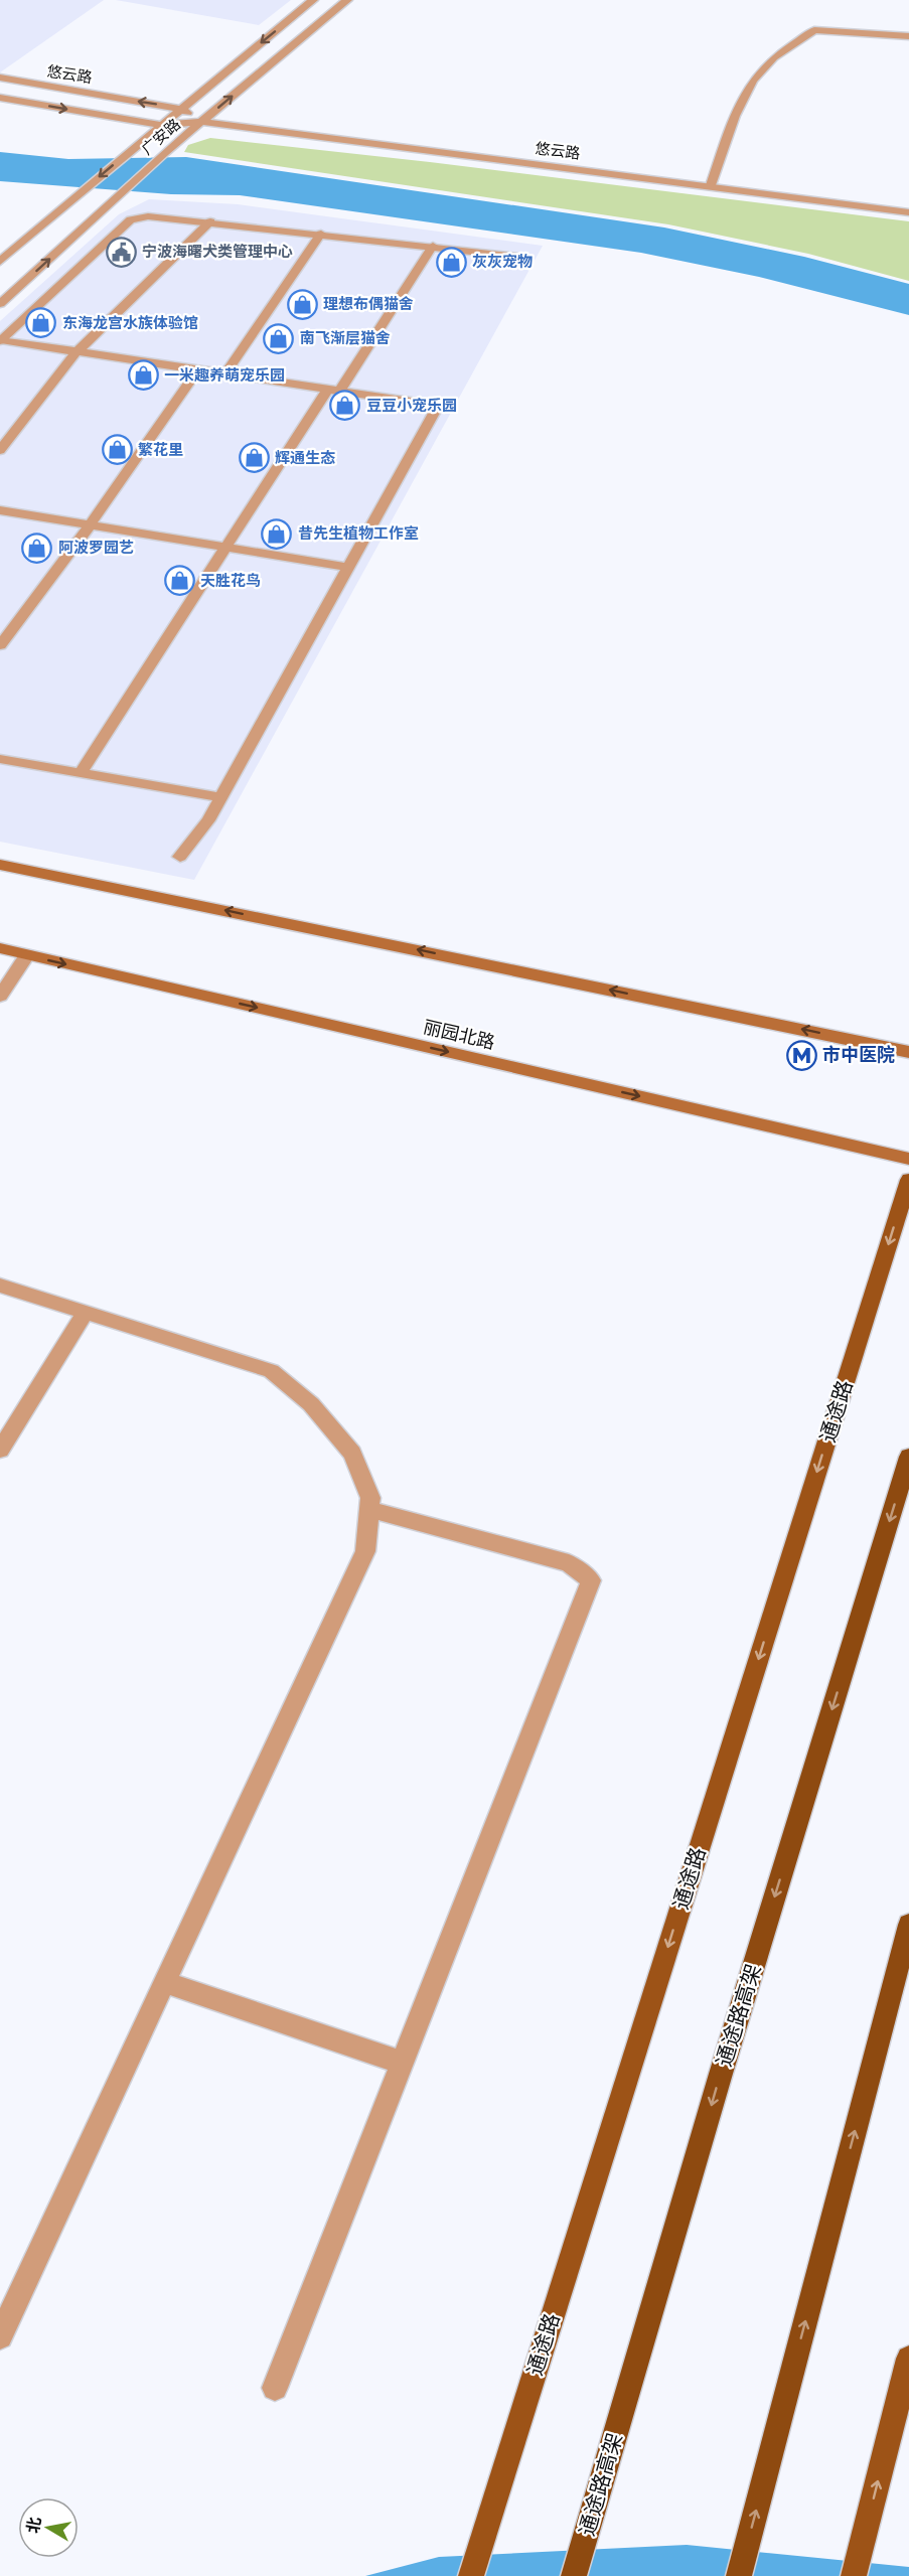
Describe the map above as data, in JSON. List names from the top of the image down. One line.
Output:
{"streets":{"highway":["通途路高架"],"main road":["丽园北路","通途路"],"street":["悠云路","广安路"]},"crossings":[["悠云路","广安路"]],"one_way":["通途路"],"places":{"public building":["宁波海曙犬类管理中心"],"shop":["灰灰宠物","理想布偶猫舍","东海龙宫水族体验馆","南飞渐层猫舍","一米趣养萌宠乐园","豆豆小宠乐园","繁花里","辉通生态","昔先生植物工作室","阿波罗园艺","天胜花鸟"],"metro station":["市中医院"]},"north":"left"}
